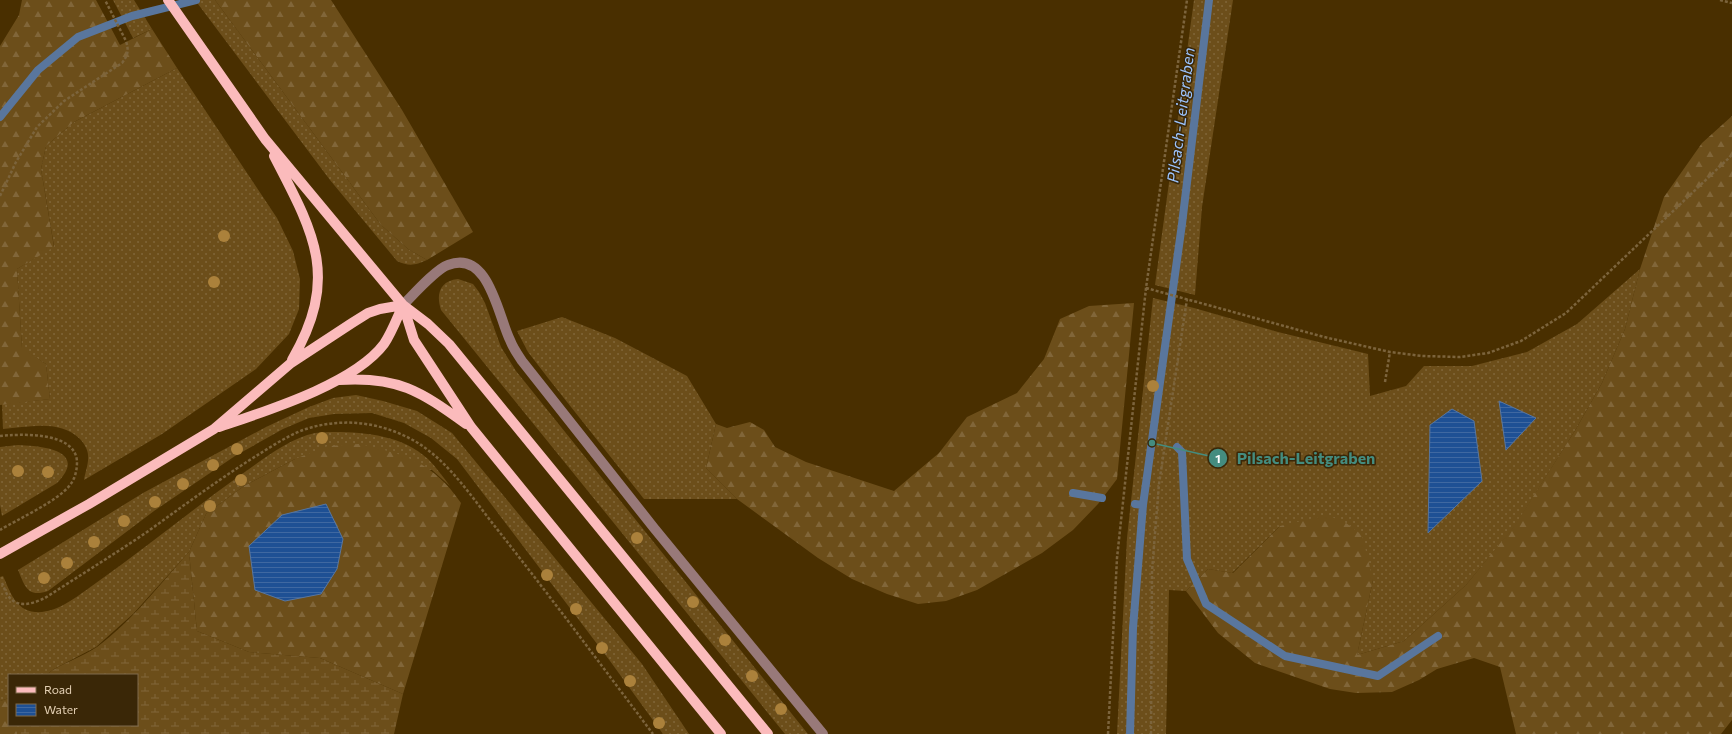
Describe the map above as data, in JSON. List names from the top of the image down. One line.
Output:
{"water":["Pilsach-Leitgraben"],"places":["Pilsach-Leitgraben"],"legend":["Road","Water"]}
